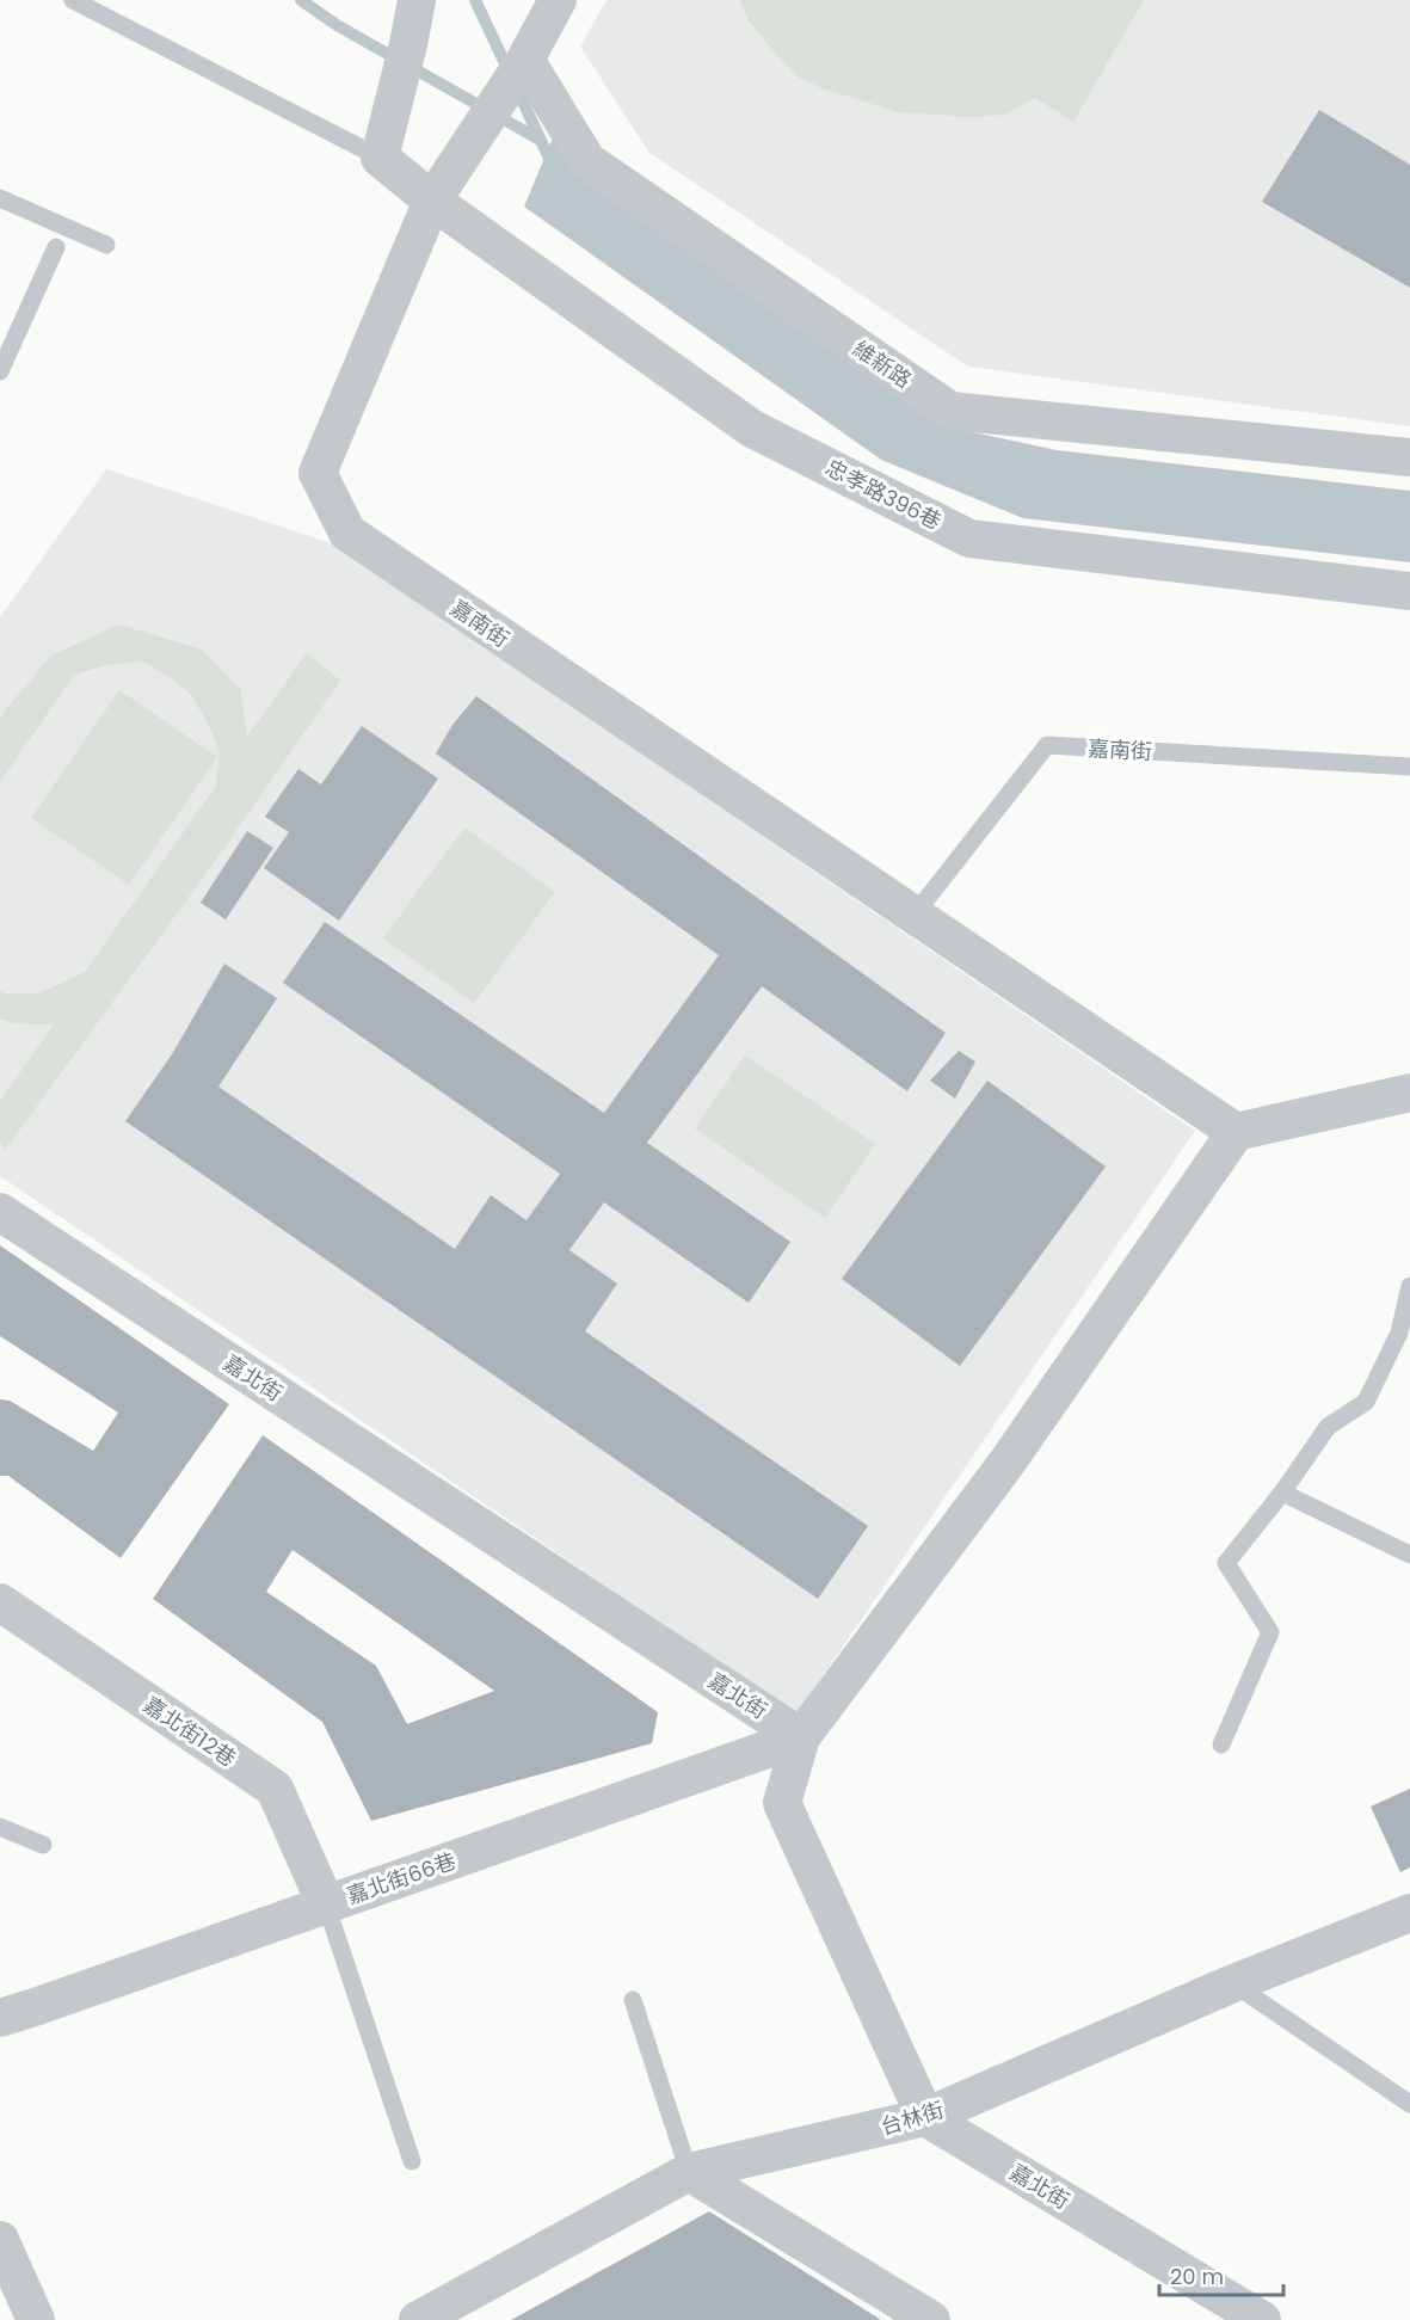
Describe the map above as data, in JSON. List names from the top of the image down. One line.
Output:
{"streets":{"street":["維新路","忠孝路396巷","嘉南街","嘉北街","嘉北街12巷","嘉北街66巷","台林街"]},"crossings":[["維新路","嘉南街"],["忠孝路396巷","嘉南街"],["嘉北街","嘉北街66巷"],["嘉北街","台林街"],["嘉北街12巷","嘉北街66巷"]],"scale_bar":"20 m"}
